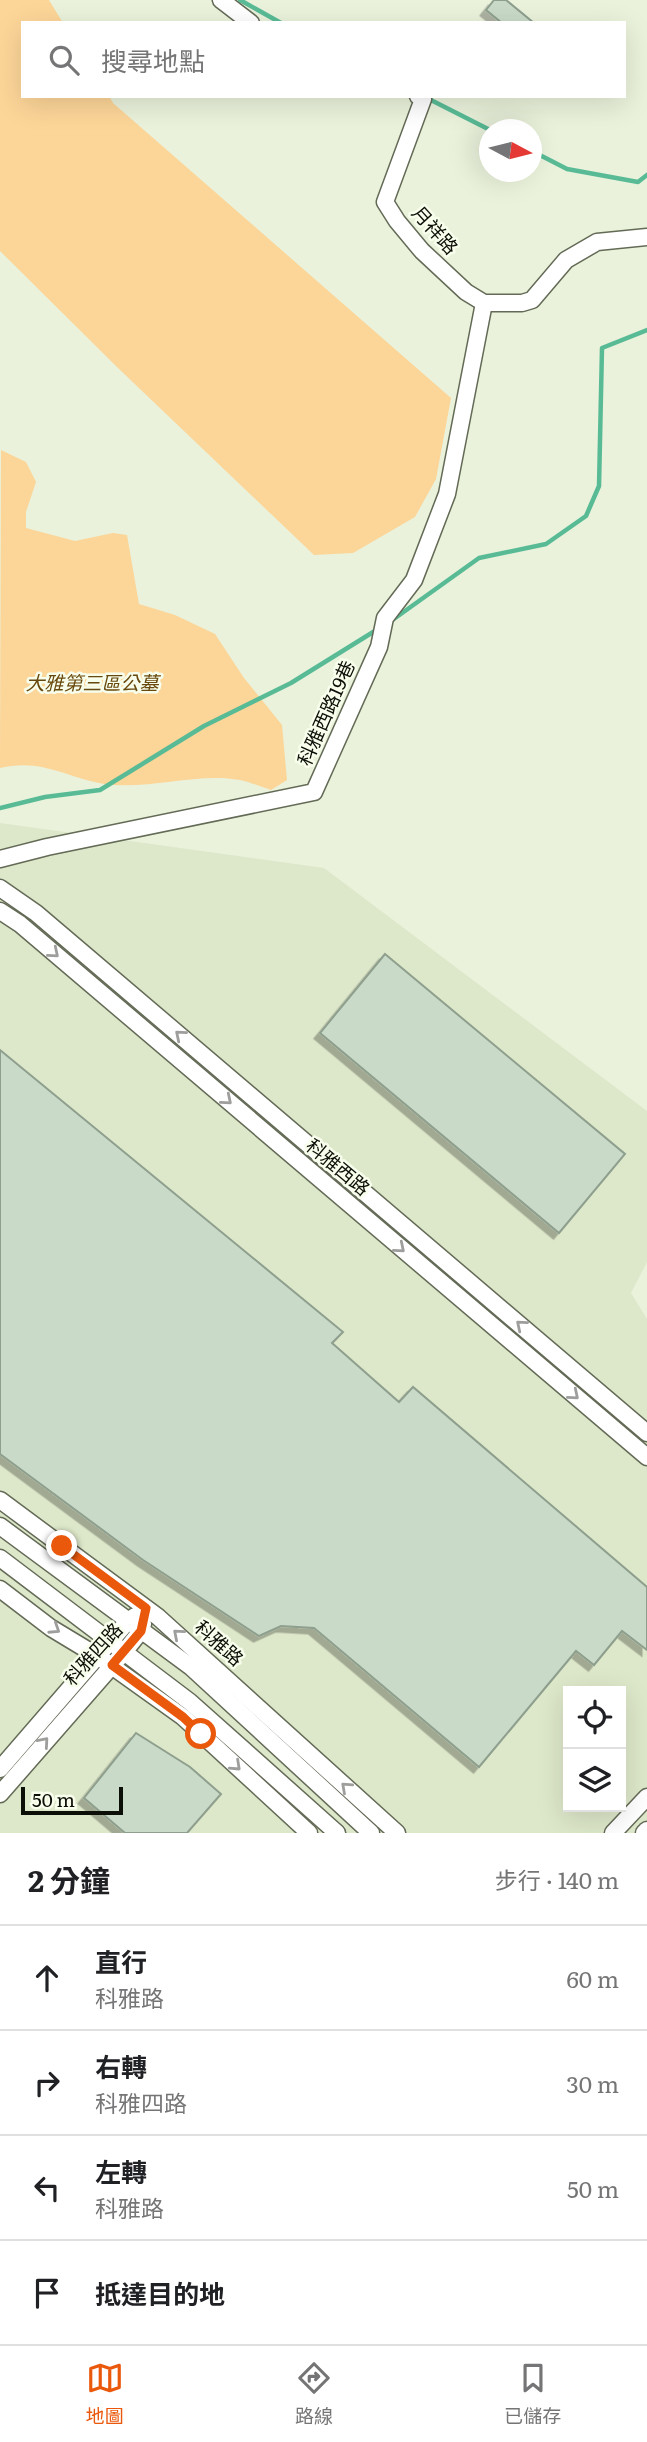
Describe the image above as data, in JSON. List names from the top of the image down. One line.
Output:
{"streets":{"street":["月祥路","科雅西路19巷","科雅西路","科雅路","科雅四路"]},"crossings":[["月祥路","科雅西路19巷"],["科雅路","科雅四路"]],"parks":["大雅第三區公墓"],"scale_bar":"50 m","north":"right","page":{"search":"搜尋地點","scale":"50 m","heading":["2 分鐘","步行 · 140 m"],"list":[["直行","科雅路","60 m"],["右轉","科雅四路","30 m"],["左轉","科雅路","50 m"],"抵達目的地"],"nav":["地圖","路線","已儲存"]}}
